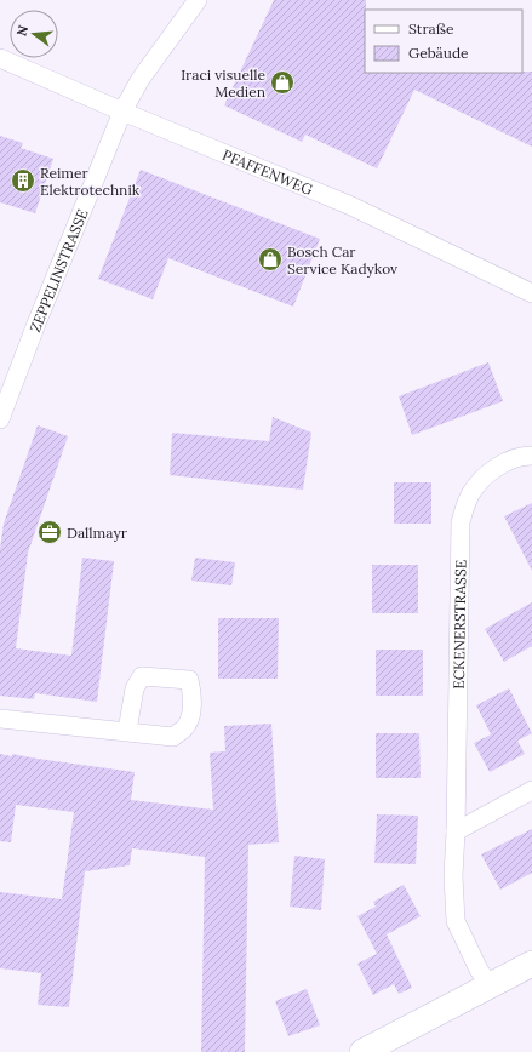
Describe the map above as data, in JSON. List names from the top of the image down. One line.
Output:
{"streets":{"street":["PFAFFENWEG","ZEPPELINSTRASSE","ECKENERSTRASSE"]},"crossings":[["PFAFFENWEG","ZEPPELINSTRASSE"]],"places":{"shop":["Iraci visuelle Medien","Bosch Car Service Kadykov"],"building":["Reimer Elektrotechnik"],"office":["Dallmayr"]},"legend":["Straße","Gebäude"],"north":"left"}
